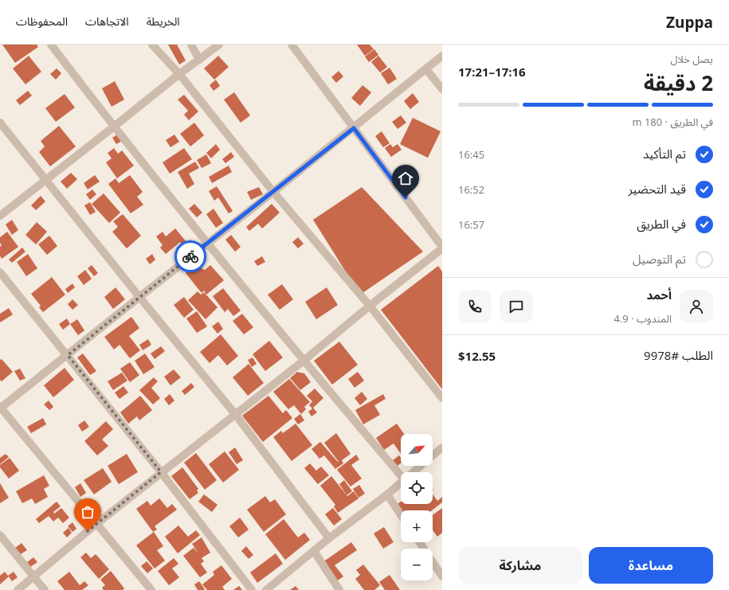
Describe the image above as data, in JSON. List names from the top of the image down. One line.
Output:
{"north":"top right","page":{"header":"Zuppa","nav":["الخريطة","الاتجاهات","المحفوظات"],"heading":["2 دقيقة","يصل خلال","17:16–17:21"],"panel":["أحمد","المندوب · 4.9","الطلب #9978","$12.55"],"bar":"في الطريق · 180 m","list":[["تم التأكيد","16:45"],["قيد التحضير","16:52"],["في الطريق","16:57"],"تم التوصيل"],"map_buttons":["+","−"],"buttons":["مساعدة","مشاركة"]}}
